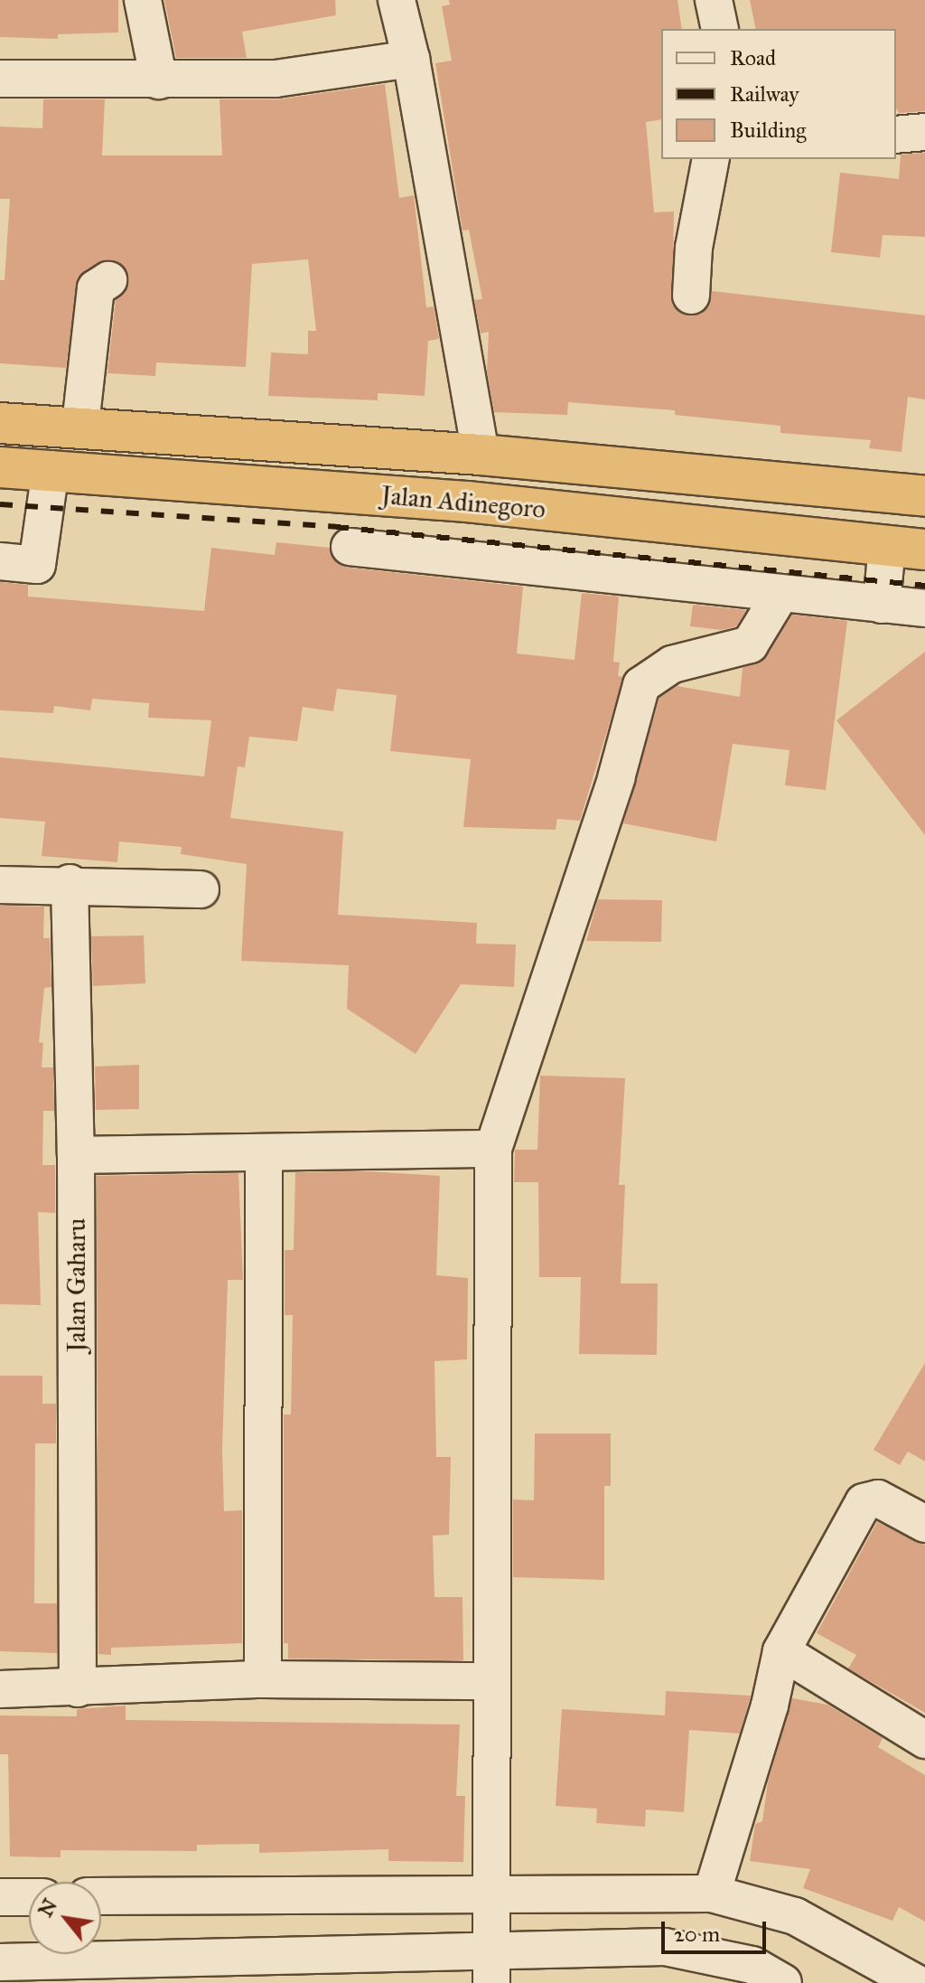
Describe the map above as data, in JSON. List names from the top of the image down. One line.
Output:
{"streets":{"highway":["Jalan Adinegoro"],"street":["Jalan Gaharu"]},"legend":["Road","Railway","Building"],"scale_bar":"20 m","north":"top left"}
